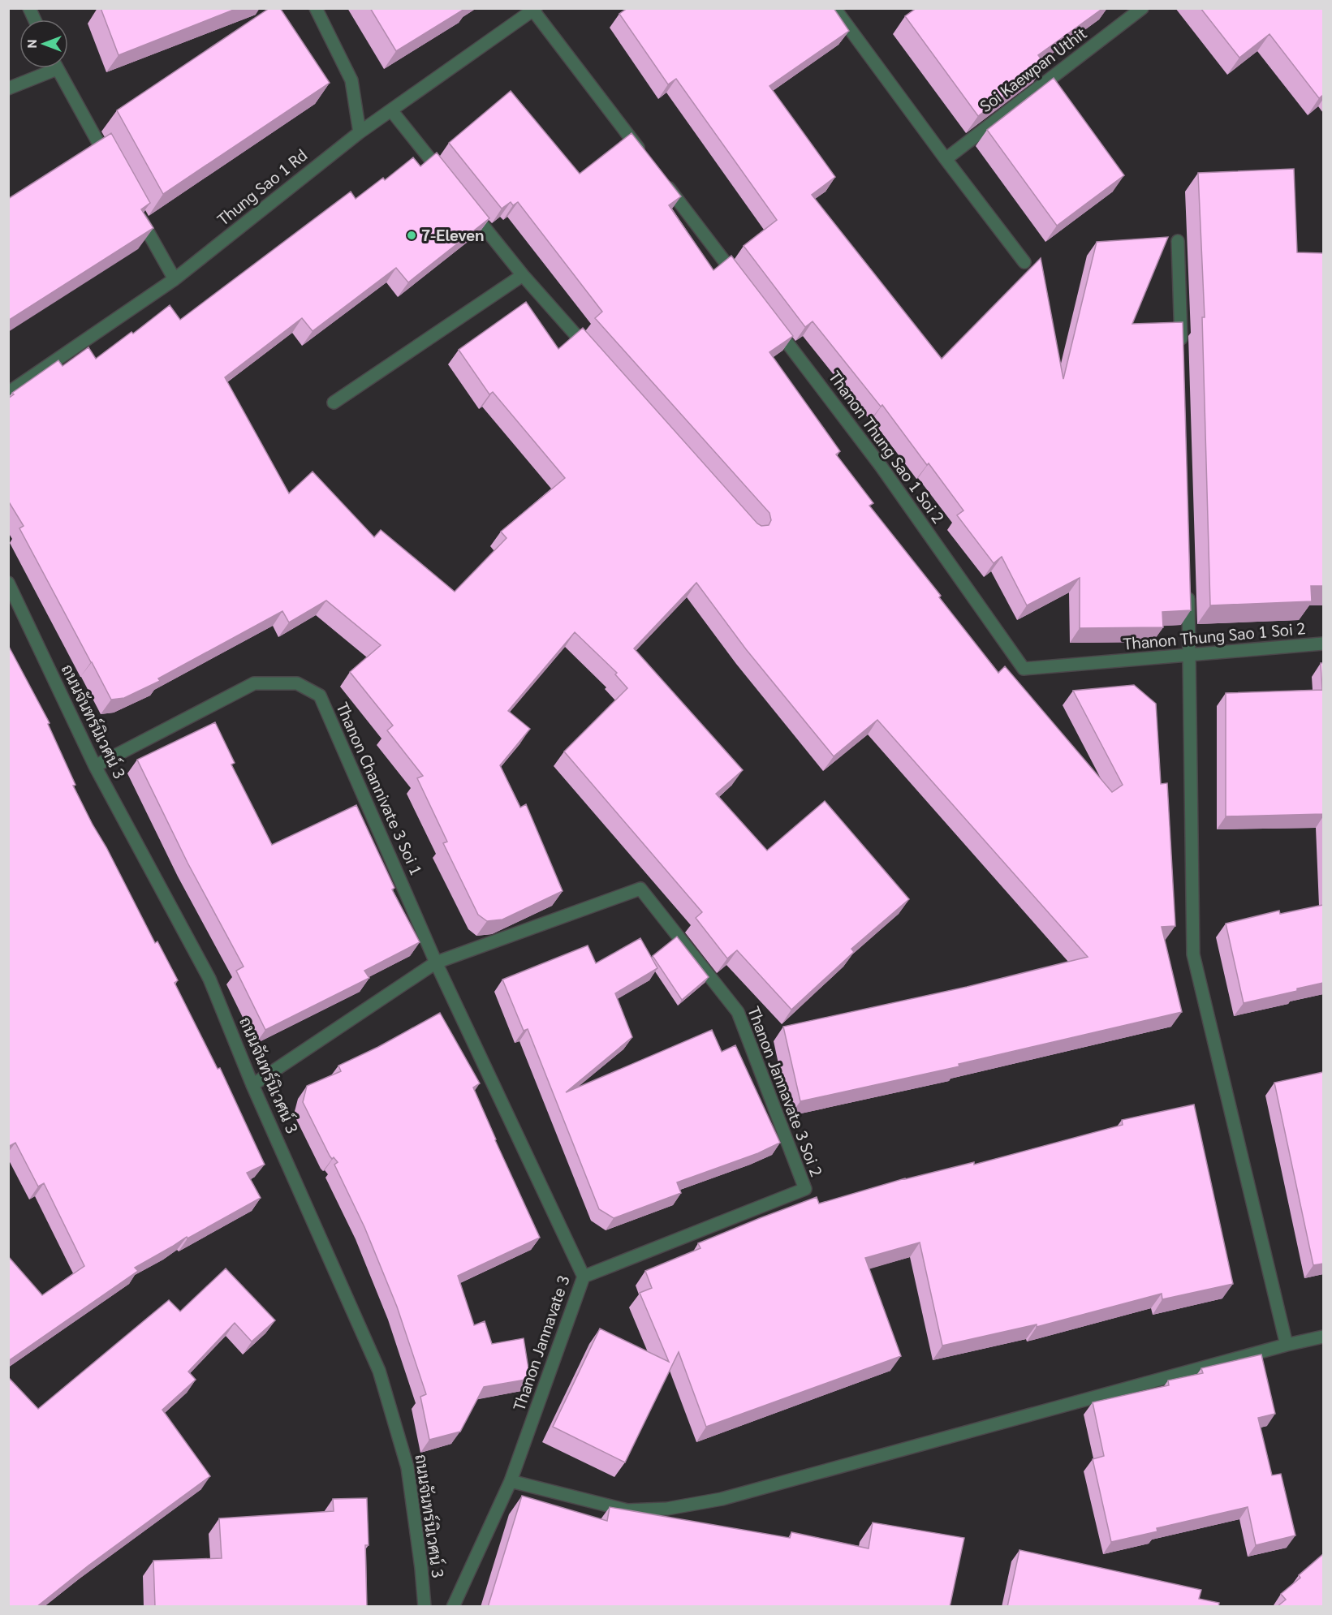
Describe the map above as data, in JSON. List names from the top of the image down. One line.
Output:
{"streets":{"street":["Soi Kaewpan Uthit","Thung Sao 1 Rd","Thanon Thung Sao 1 Soi 2","ถนนจันทร์นิเวศน์ 3","Thanon Channivate 3 Soi 1","Thanon Jannavate 3 Soi 2","Thanon Jannavate 3"]},"crossings":[["ถนนจันทร์นิเวศน์ 3","Thanon Channivate 3 Soi 1"],["ถนนจันทร์นิเวศน์ 3","Thanon Jannavate 3 Soi 2"],["Thanon Channivate 3 Soi 1","Thanon Jannavate 3 Soi 2"],["Thanon Channivate 3 Soi 1","Thanon Jannavate 3"],["Thanon Jannavate 3 Soi 2","Thanon Jannavate 3"]],"places":["7-Eleven"],"north":"left"}
